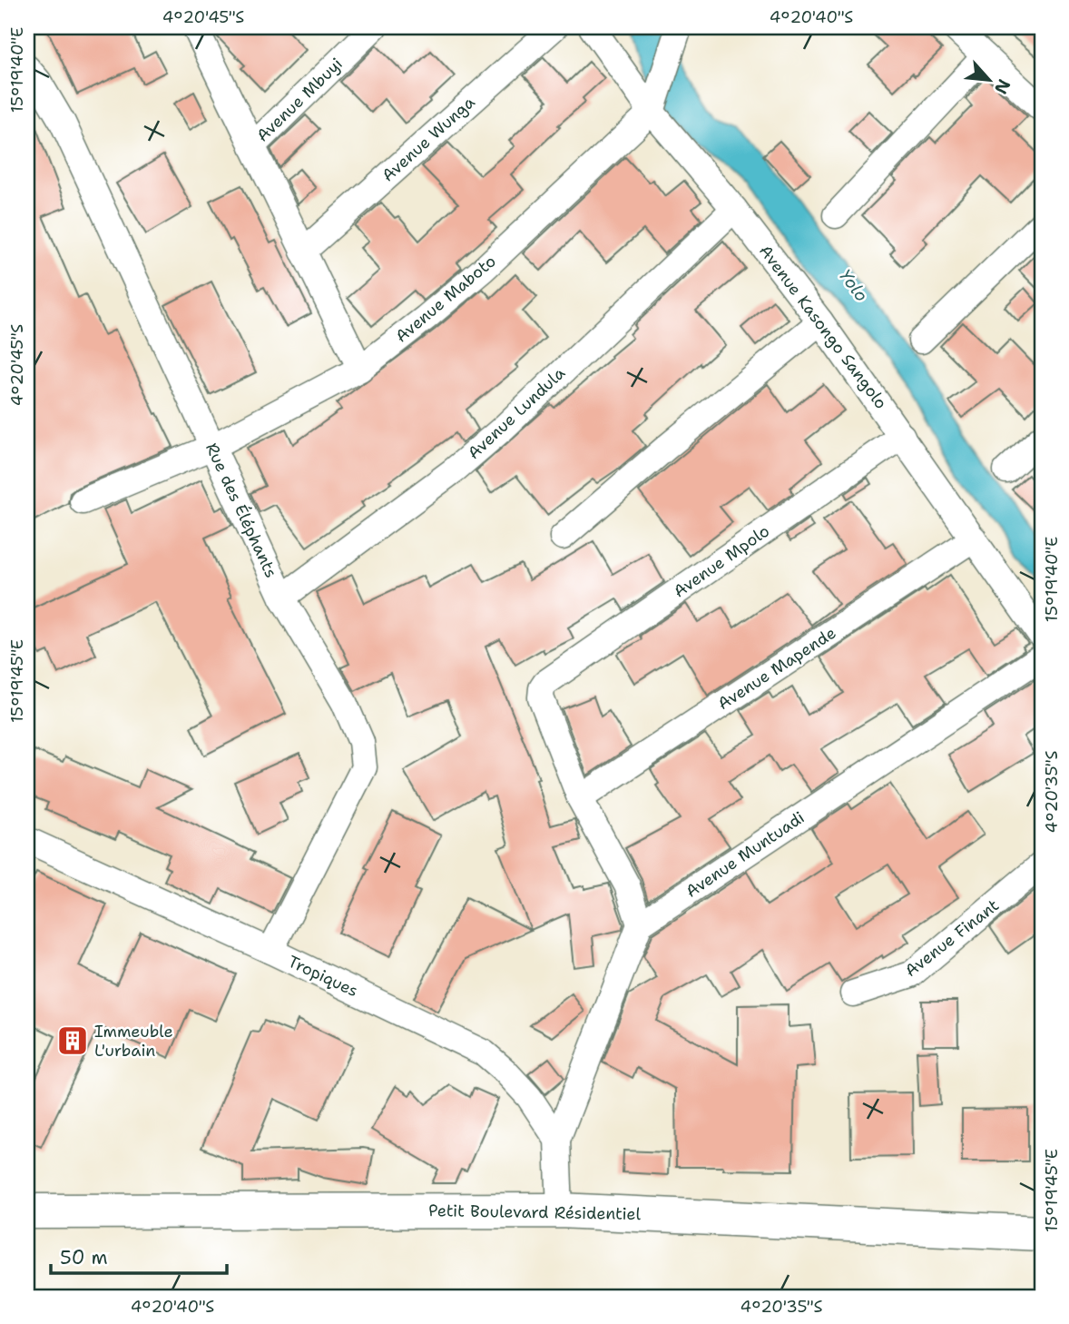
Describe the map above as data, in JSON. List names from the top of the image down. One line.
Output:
{"streets":{"street":["Avenue Mbuyi","Avenue Wunga","Avenue Maboto","Avenue Kasongo Sangolo","Avenue Lundula","Rue des Éléphants","Avenue Mpolo","Avenue Mapende","Avenue Muntuadi","Avenue Finant","Tropiques","Petit Boulevard Résidentiel"]},"crossings":[["Avenue Maboto","Avenue Kasongo Sangolo"],["Avenue Maboto","Rue des Éléphants"],["Avenue Kasongo Sangolo","Avenue Lundula"],["Avenue Kasongo Sangolo","Avenue Mpolo"],["Avenue Kasongo Sangolo","Avenue Mapende"],["Avenue Lundula","Rue des Éléphants"],["Rue des Éléphants","Tropiques"],["Avenue Mpolo","Avenue Mapende"]],"water":["Yolo"],"places":{"building":["Immeuble L'urbain"]},"scale_bar":"50 m","north":"bottom right","coordinates":["4°20'45\"S","4°20'40\"S","15°19'40\"E","15°19'45\"E","4°20'35\"S"]}
